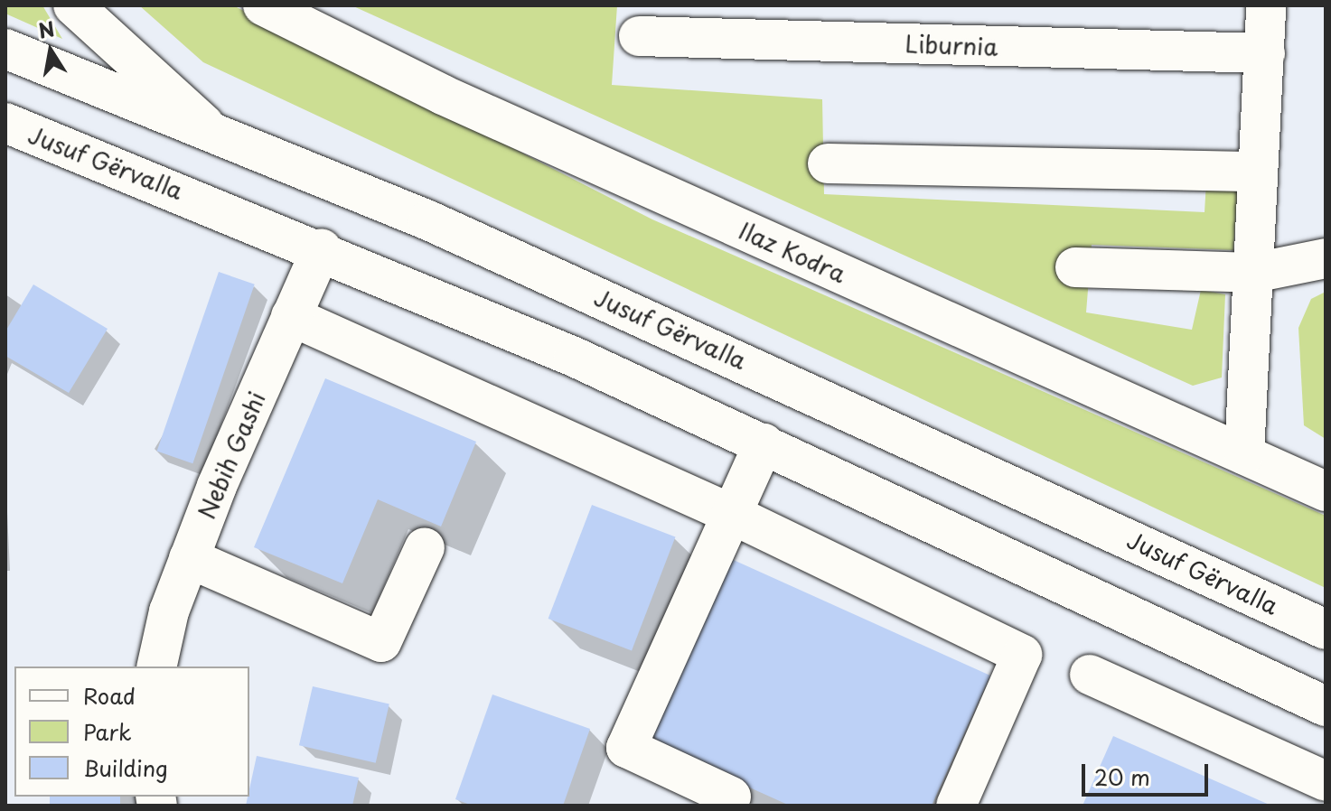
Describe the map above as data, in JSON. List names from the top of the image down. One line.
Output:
{"streets":{"main road":["Liburnia","Jusuf Gërvalla","Ilaz Kodra","Nebih Gashi"]},"crossings":[["Jusuf Gërvalla","Nebih Gashi"]],"legend":["Road","Park","Building"],"scale_bar":"20 m","north":"top"}
